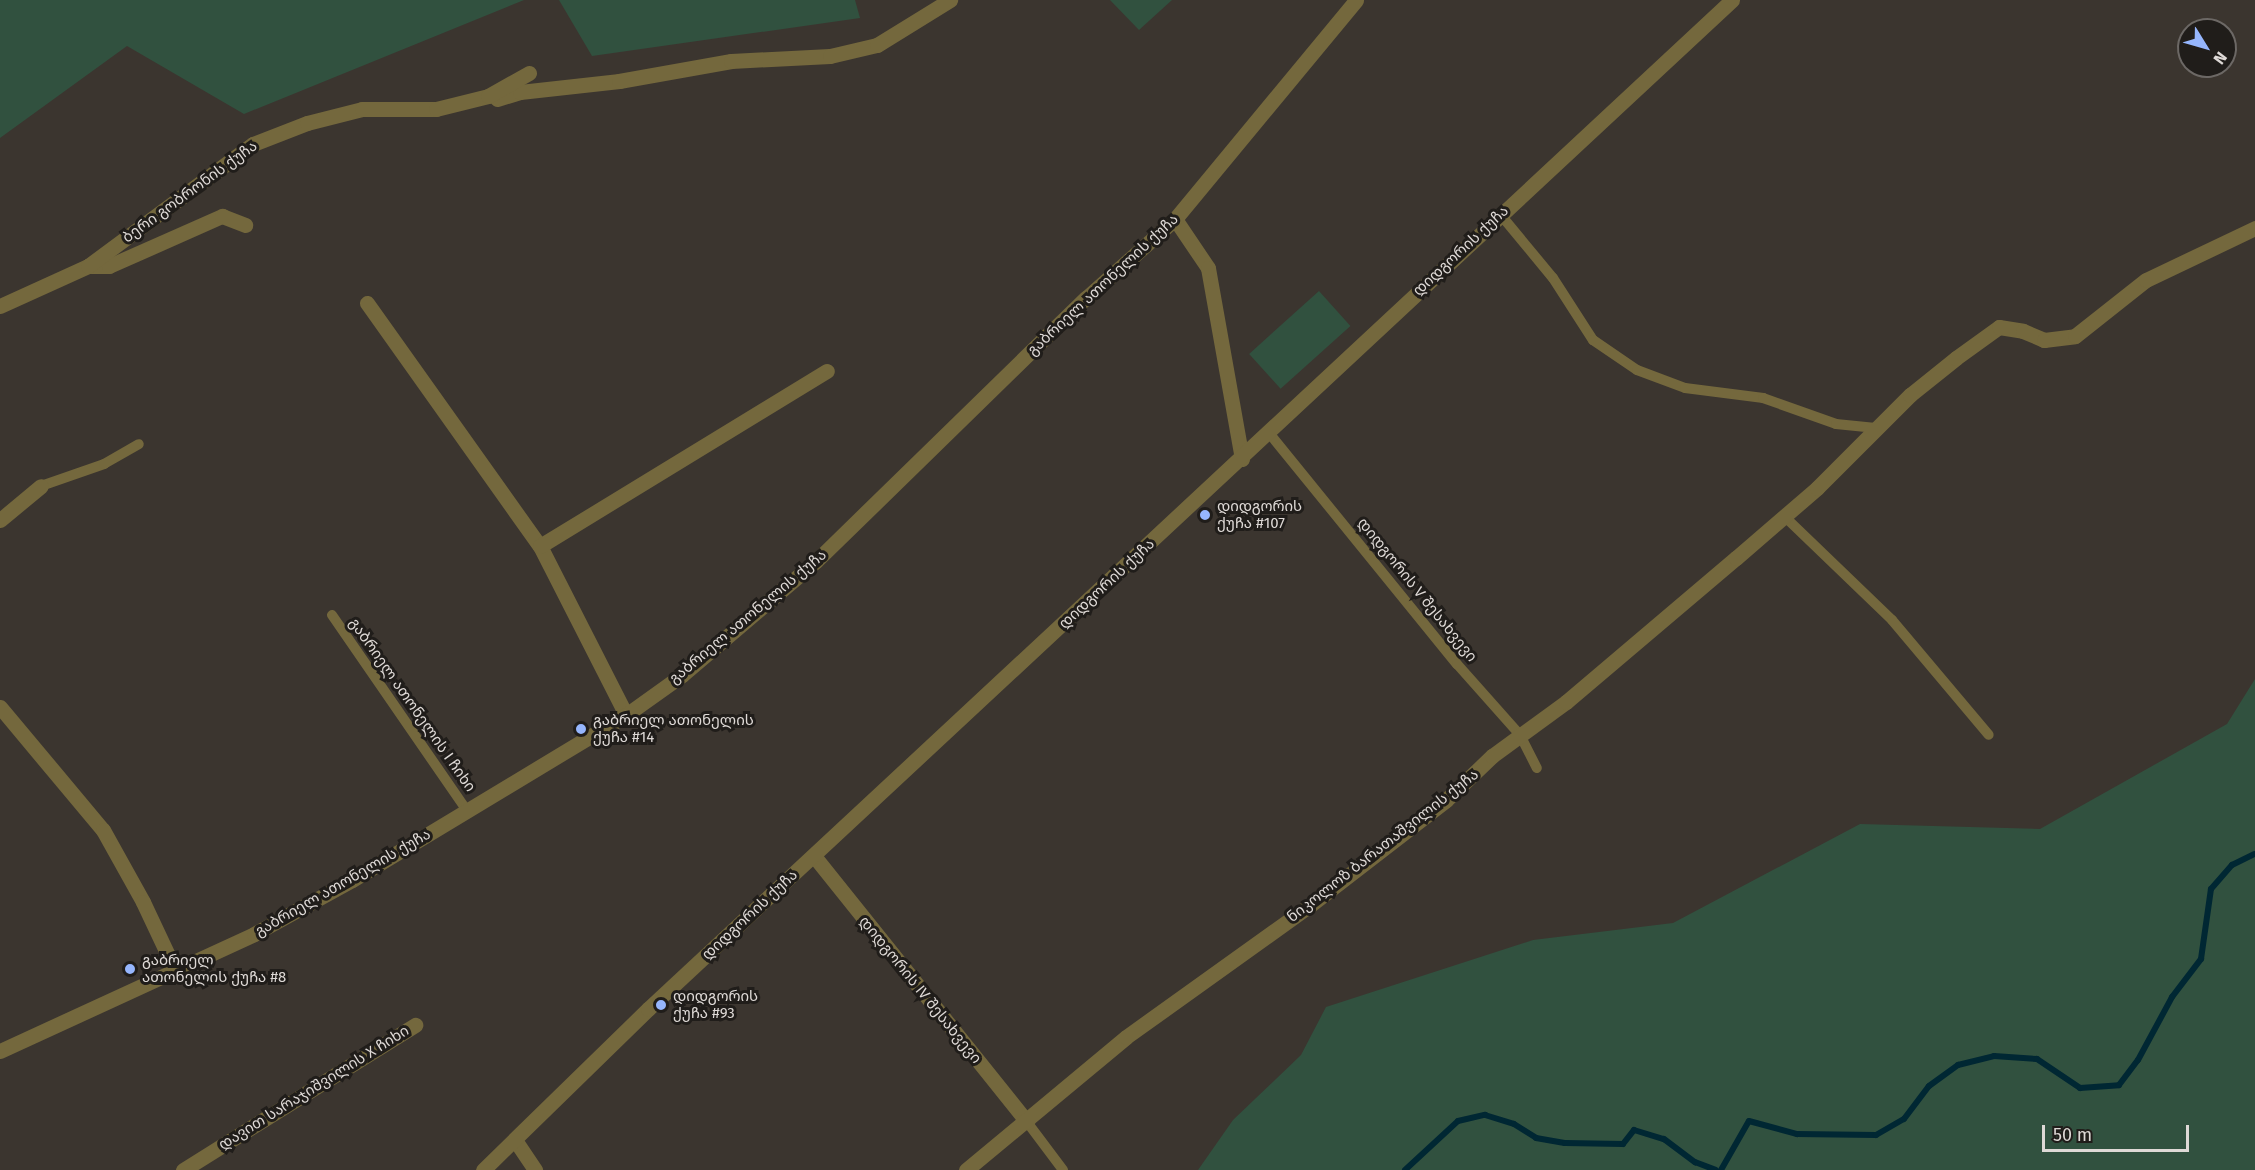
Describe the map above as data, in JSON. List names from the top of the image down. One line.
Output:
{"streets":{"street":["ბერი გობრონის ქუჩა","დიდგორის ქუჩა","გაბრიელ ათონელის ქუჩა","ნიკოლოზ ბარათაშვილის ქუჩა","დიდგორის IV შესახვევი","დავით სარაჯიშვილის X ჩიხი"],"lane":["დიდგორის V შესახვევი","გაბრიელ ათონელის I ჩიხი"]},"crossings":[["დიდგორის ქუჩა","დიდგორის V შესახვევი"],["დიდგორის ქუჩა","დიდგორის IV შესახვევი"],["გაბრიელ ათონელის ქუჩა","გაბრიელ ათონელის I ჩიხი"],["დიდგორის V შესახვევი","ნიკოლოზ ბარათაშვილის ქუჩა"],["ნიკოლოზ ბარათაშვილის ქუჩა","დიდგორის IV შესახვევი"]],"places":["დიდგორის ქუჩა #107","გაბრიელ ათონელის ქუჩა #14","გაბრიელ ათონელის ქუჩა #8","დიდგორის ქუჩა #93"],"scale_bar":"50 m","north":"bottom right"}
